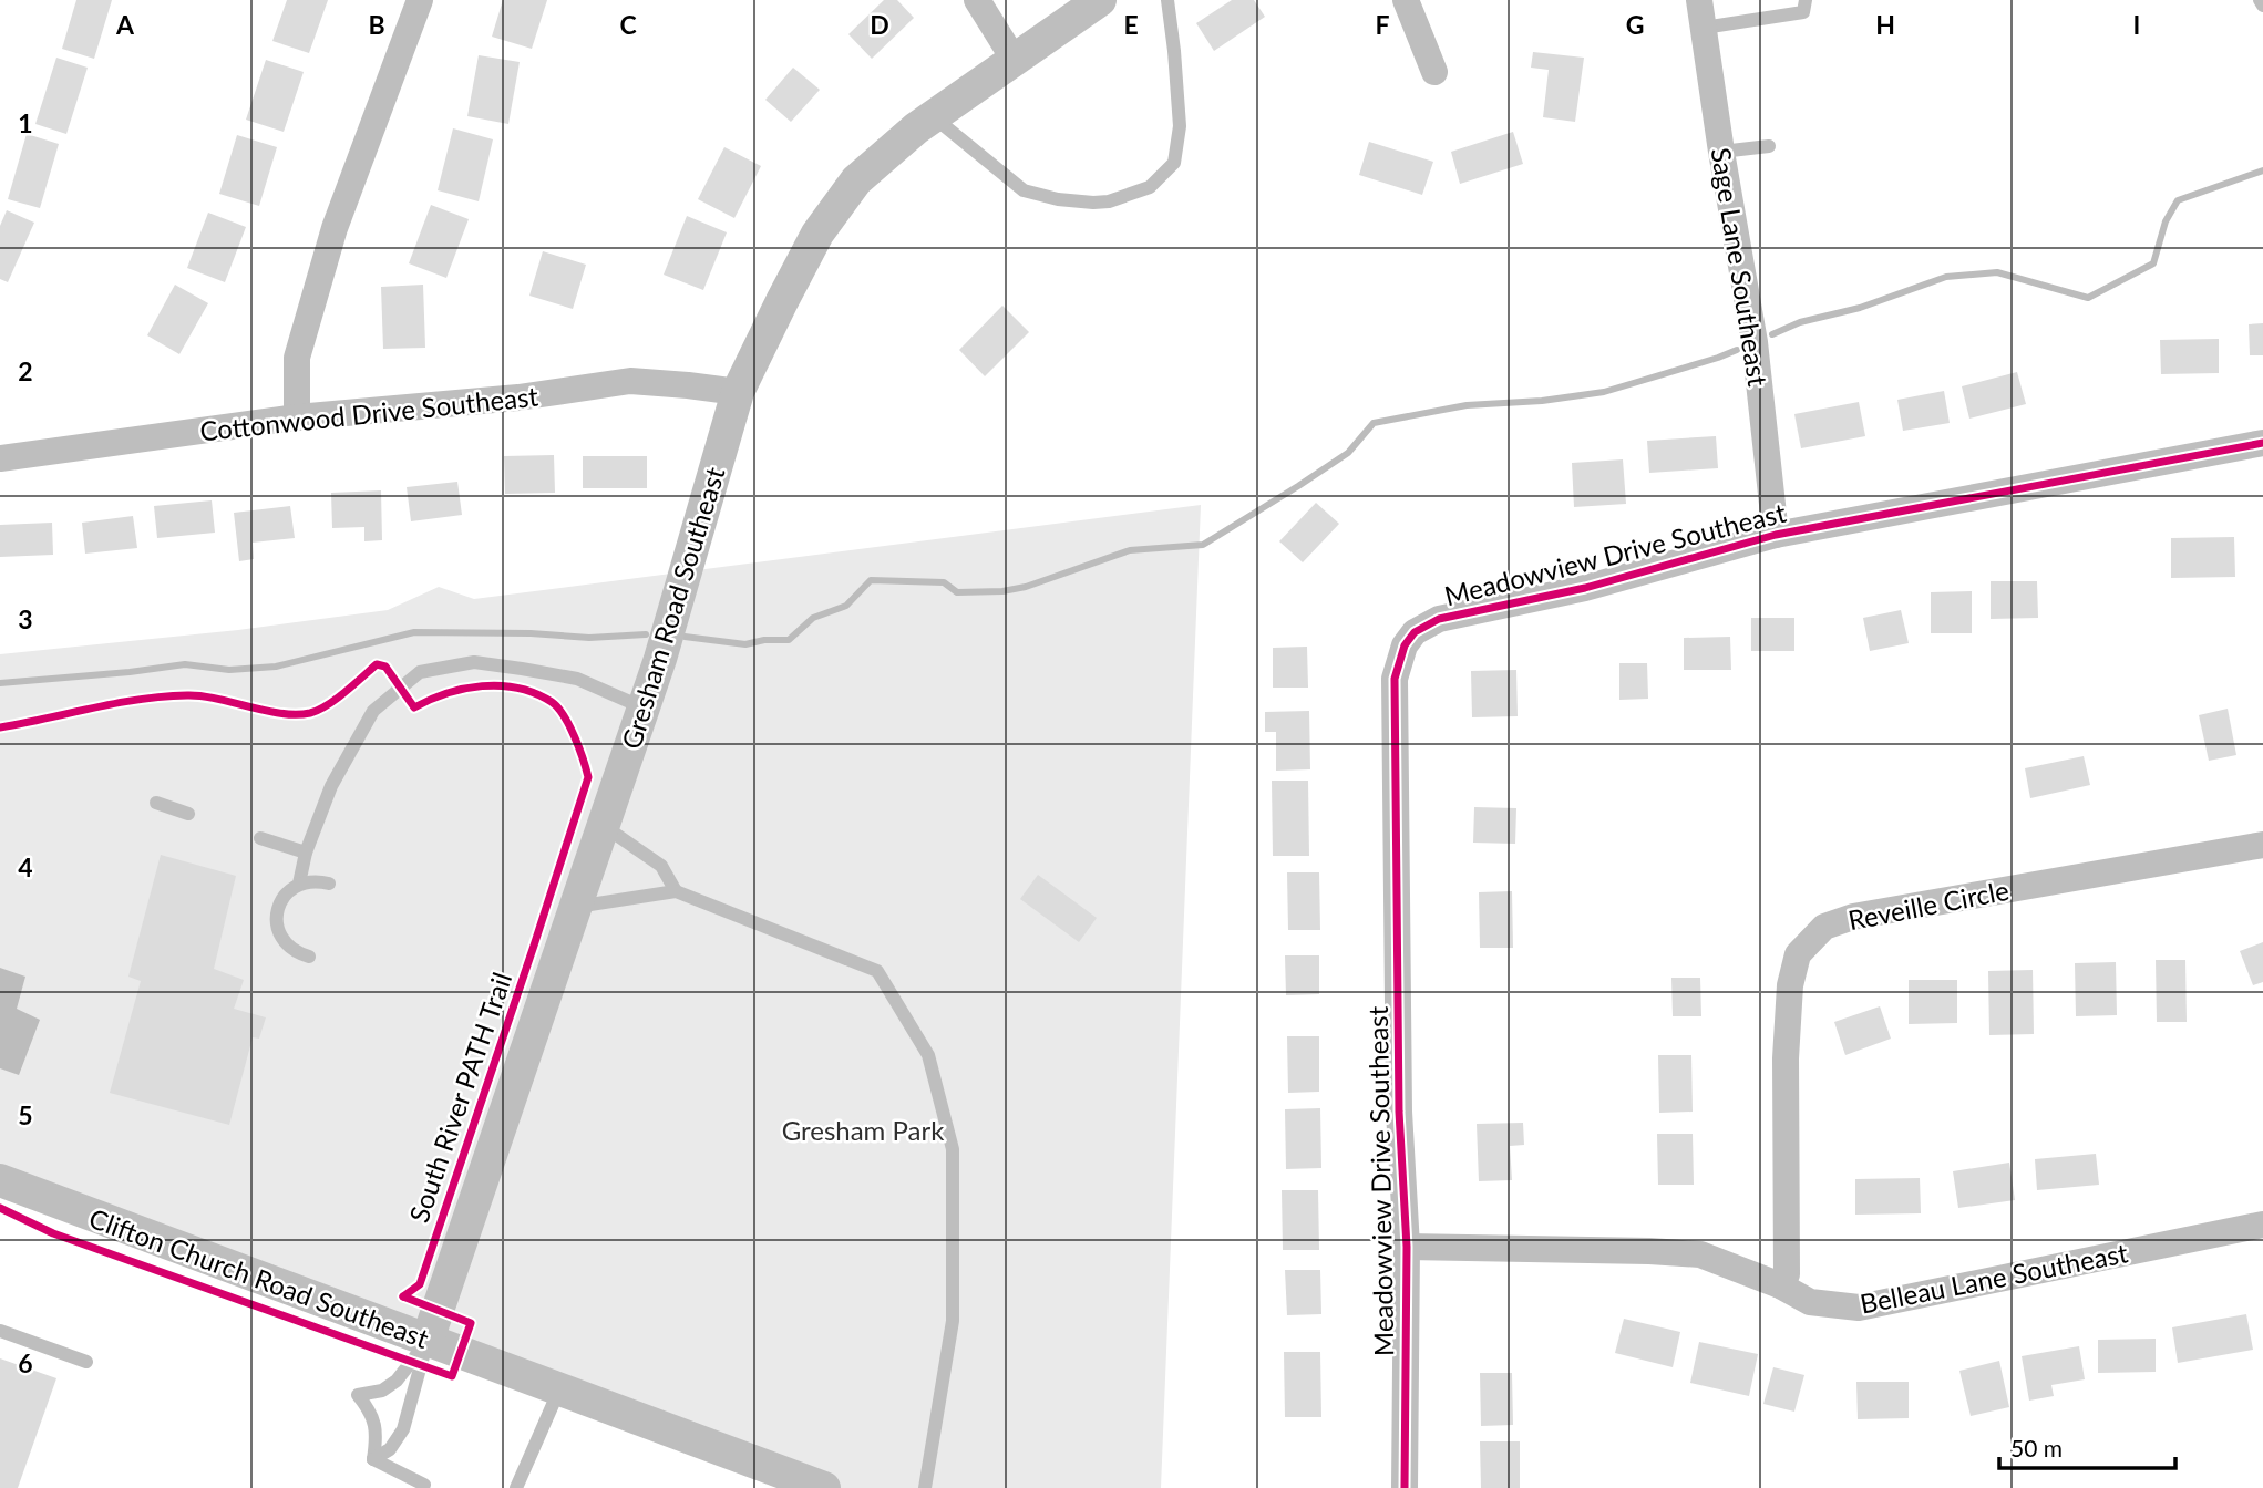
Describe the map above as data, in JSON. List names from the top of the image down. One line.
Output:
{"streets":{"street":["Sage Lane Southeast","Cottonwood Drive Southeast","Meadowview Drive Southeast","Gresham Road Southeast","Reveille Circle","Clifton Church Road Southeast","Belleau Lane Southeast"],"cycle path":["South River PATH Trail"]},"crossings":[["Sage Lane Southeast","Meadowview Drive Southeast"],["Cottonwood Drive Southeast","Gresham Road Southeast"],["Meadowview Drive Southeast","Belleau Lane Southeast"],["Gresham Road Southeast","Clifton Church Road Southeast"],["Reveille Circle","Belleau Lane Southeast"]],"parks":["Gresham Park"],"scale_bar":"50 m","grid":{"columns":["A","B","C","D","E","F","G","H","I"],"rows":["1","2","3","4","5","6"]}}
